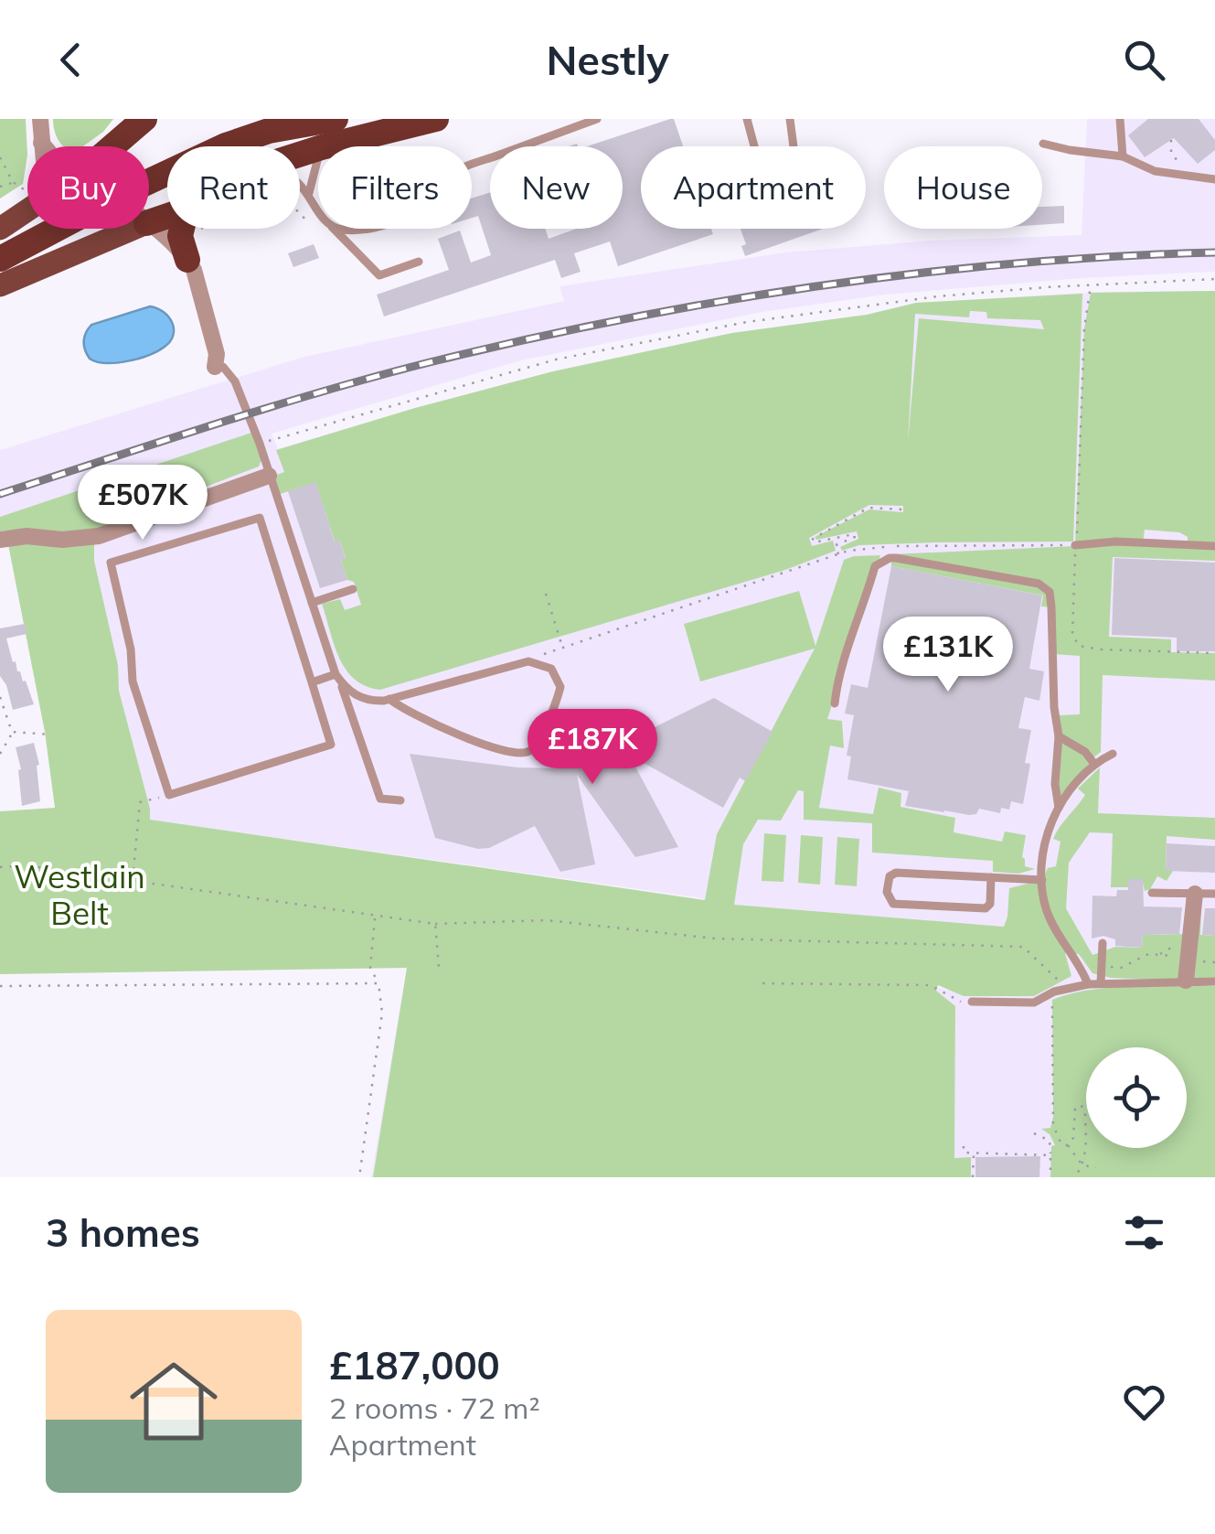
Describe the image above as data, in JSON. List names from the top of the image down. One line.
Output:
{"parks":["Westlain Belt"],"page":{"header":"Nestly","chip":["Buy","Rent","Filters","New","Apartment","House"],"price":["£507K","£131K","£187K"],"heading":"3 homes","list":[{"name":"£187,000","note":"2 rooms · 72 m² · Apartment"}]}}
